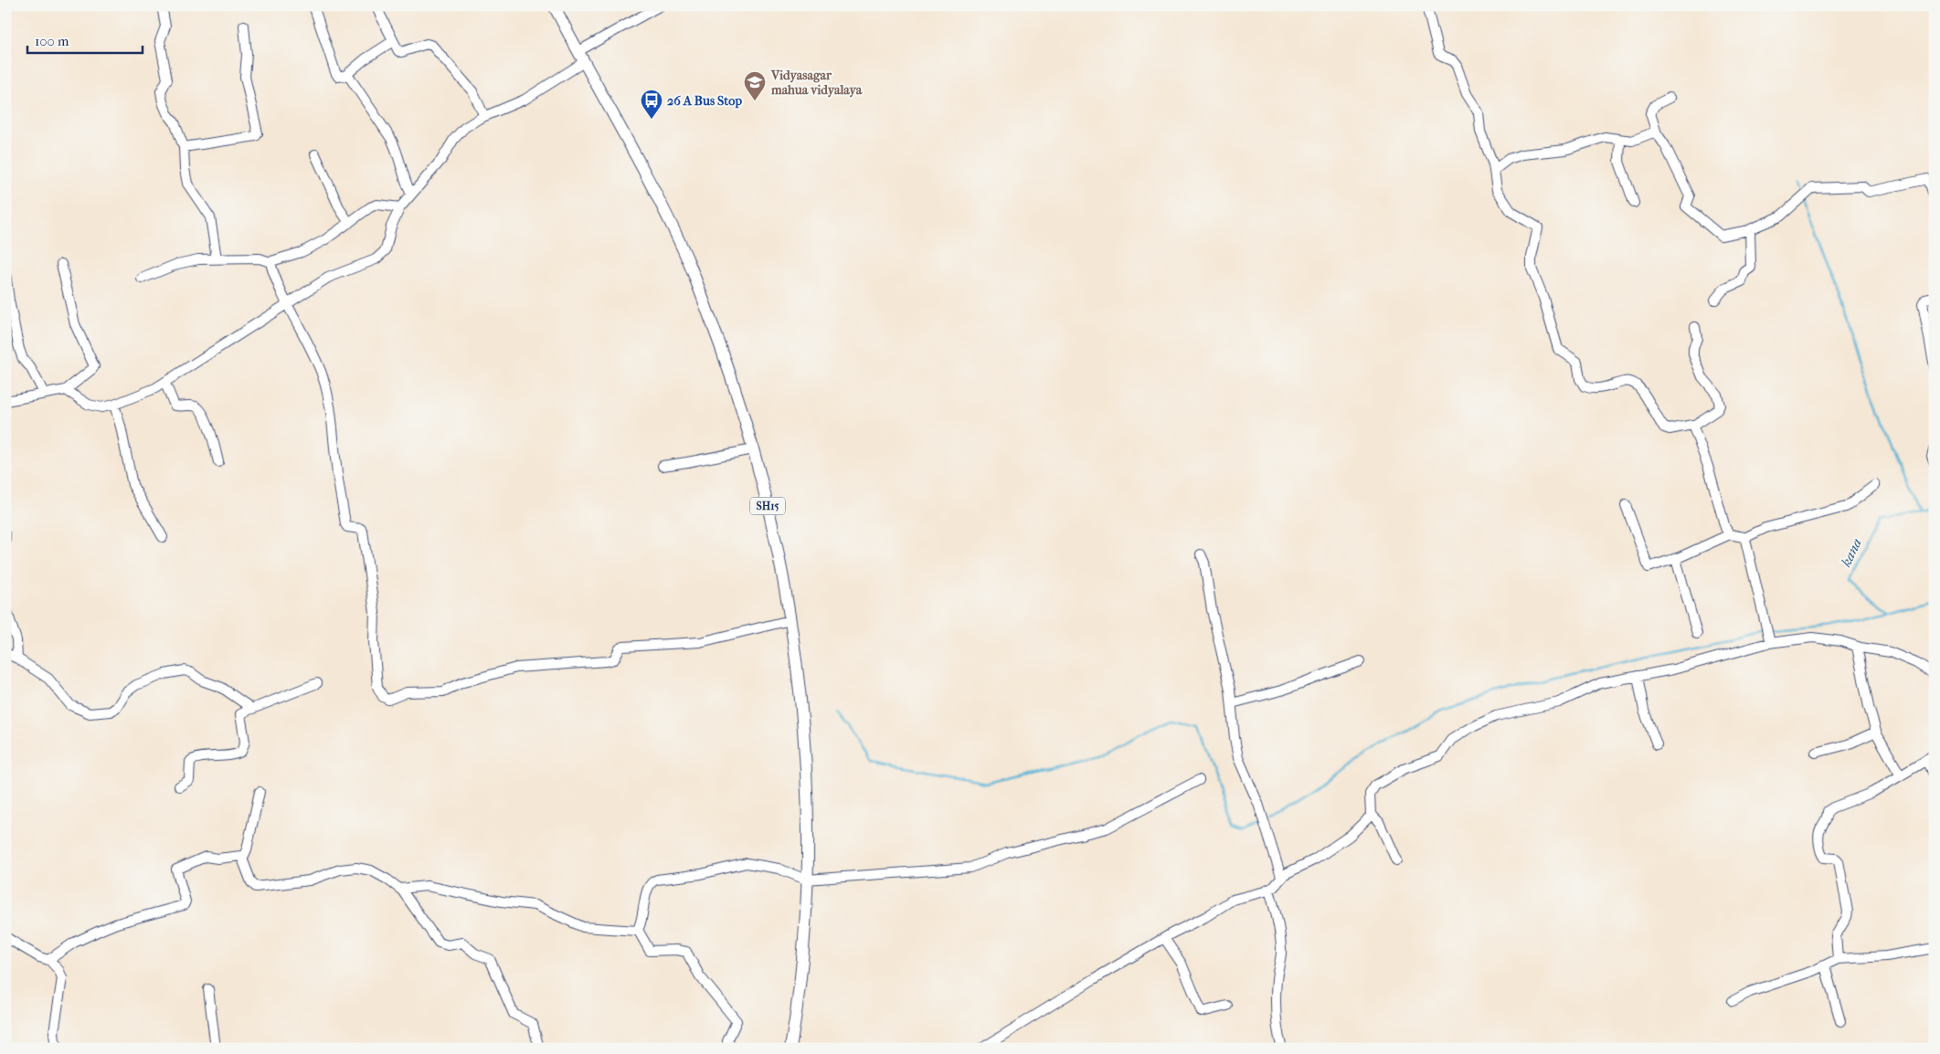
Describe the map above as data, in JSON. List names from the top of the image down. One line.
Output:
{"streets":{"main road":["SH15"]},"water":["kana"],"places":{"school or university":["Vidyasagar mahua vidyalaya"],"bus stop":["26 A Bus Stop"]},"scale_bar":"100 m"}
